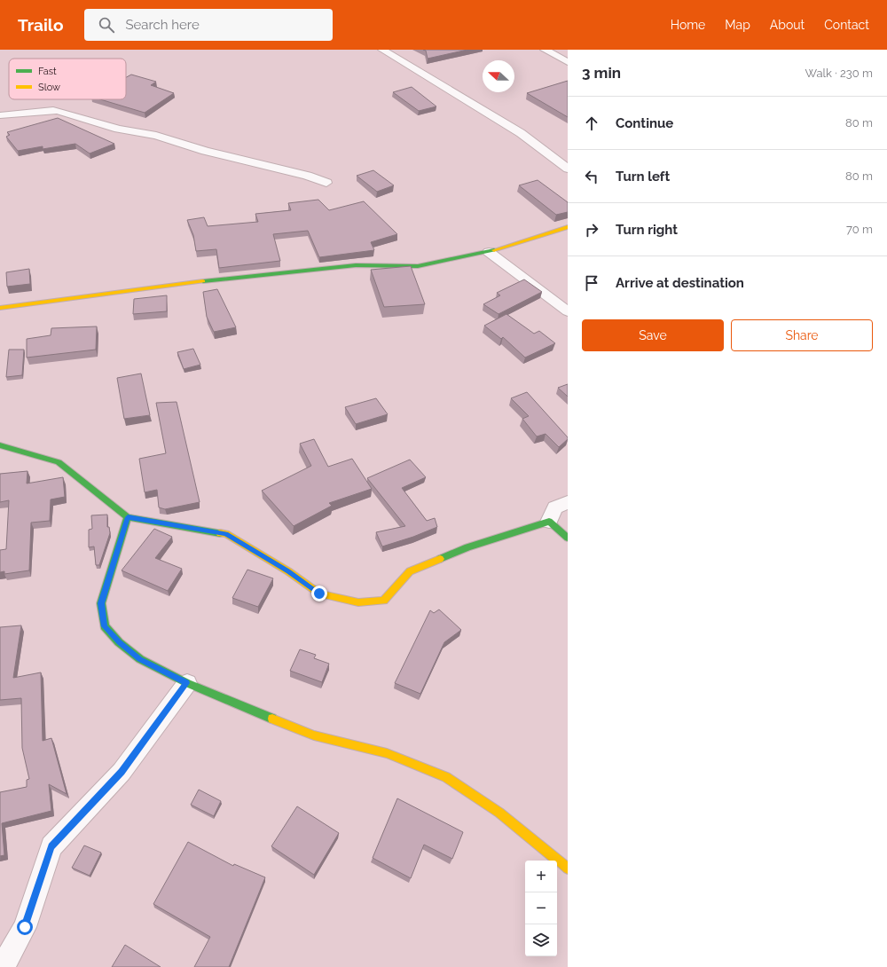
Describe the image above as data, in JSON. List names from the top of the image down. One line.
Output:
{"legend":["Fast","Slow"],"north":"left","page":{"header":"Trailo","search":"Search here","nav":["Home","Map","About","Contact"],"heading":["3 min","Walk · 230 m"],"list":[["Continue","80 m"],["Turn left","80 m"],["Turn right","70 m"],"Arrive at destination"],"buttons":["Save","Share"],"map_buttons":["+","−"]}}
